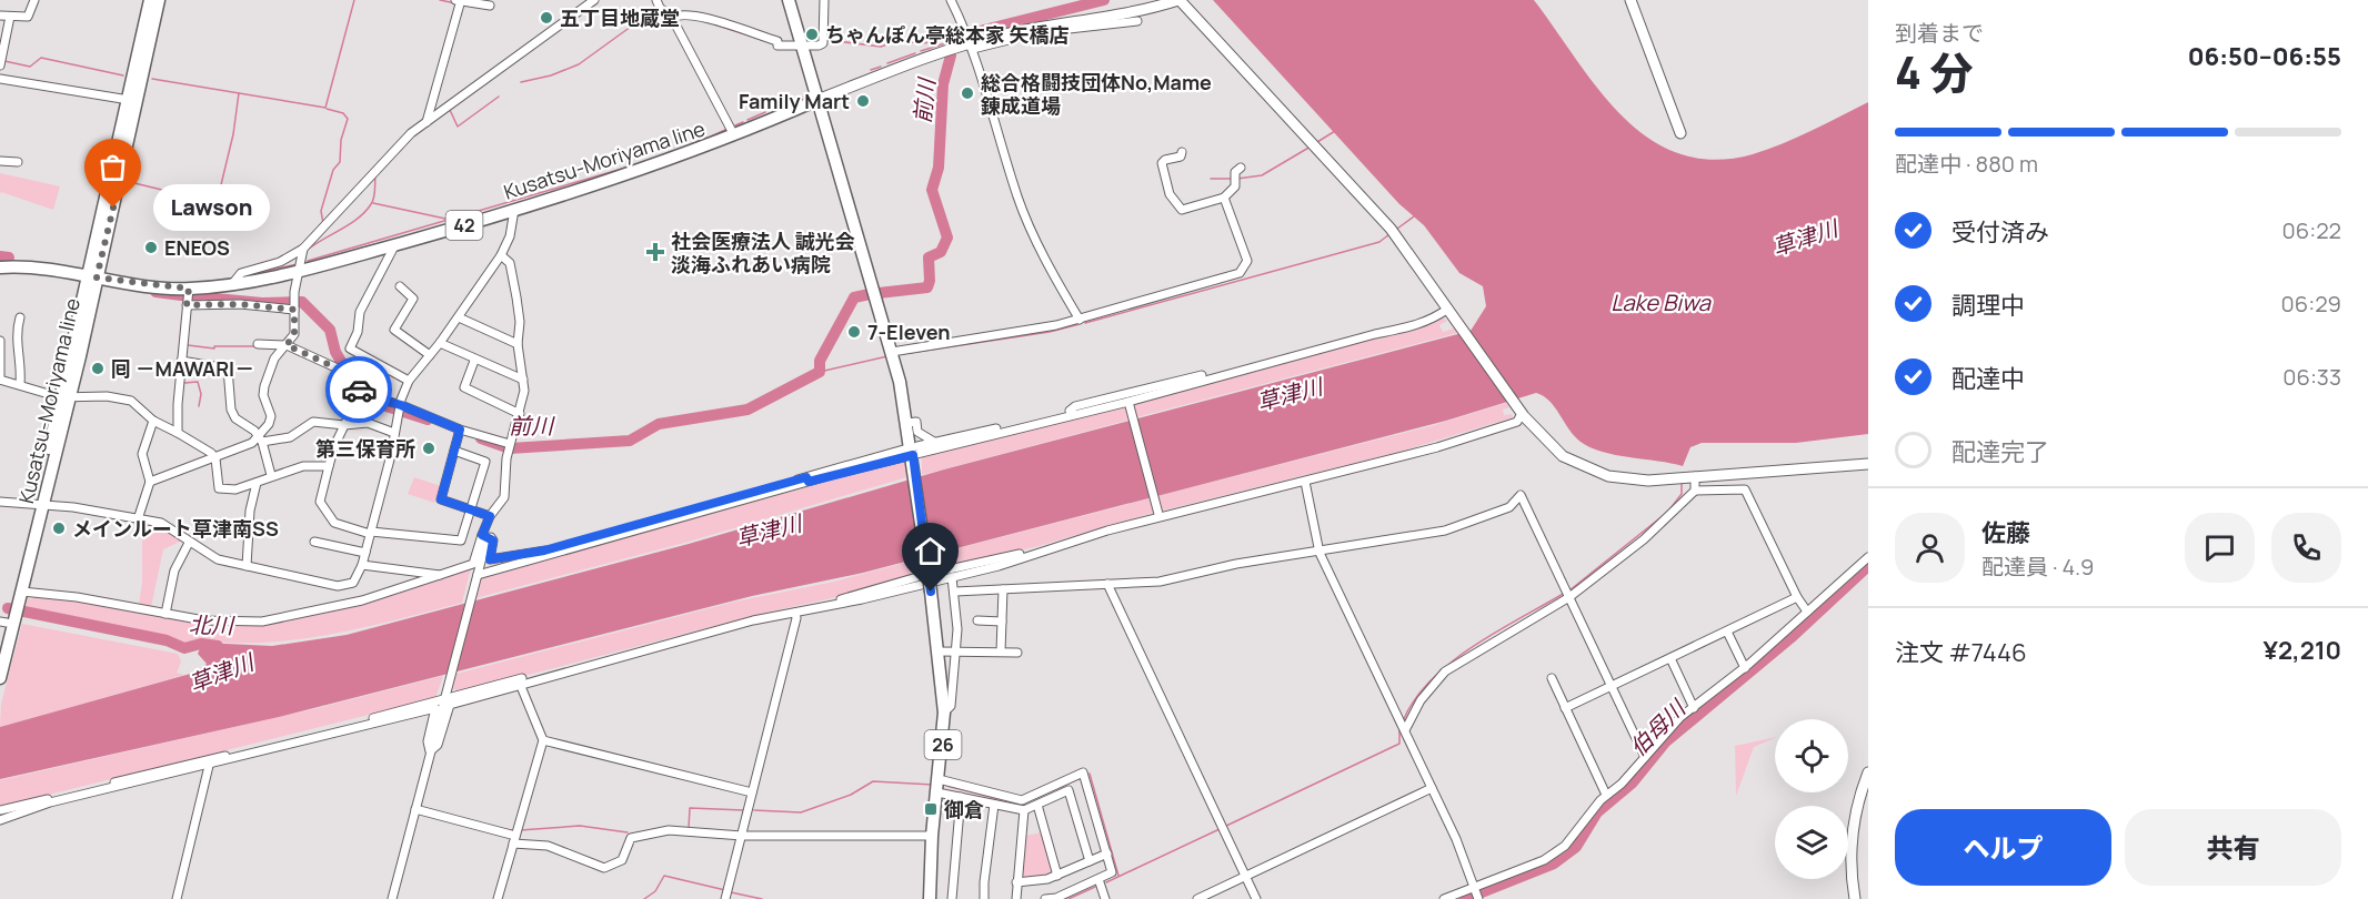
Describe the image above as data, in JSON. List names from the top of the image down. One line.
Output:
{"streets":{"main road":["Kusatsu-Moriyama line","42","26"]},"crossings":[["Kusatsu-Moriyama line","26"]],"water":["前川","草津川","Lake Biwa","北川","伯母川"],"places":{"other":["五丁目地蔵堂","ちゃんぽん亭総本家 矢橋店","総合格闘技団体No,Mame 錬成道場","Family Mart","Lawson","ENEOS","7-Eleven","囘 －MAWARI－","第三保育所","メインルート草津南SS"],"health":["社会医療法人 誠光会 淡海ふれあい病院"],"transit":["御倉"]},"page":{"heading":["4 分","到着まで","06:50–06:55"],"panel":["佐藤","配達員 · 4.9","注文 #7446","¥2,210"],"bar":"配達中 · 880 m","bubble":"Lawson","list":[["受付済み","06:22"],["調理中","06:29"],["配達中","06:33"],"配達完了"],"buttons":["ヘルプ","共有"]}}
